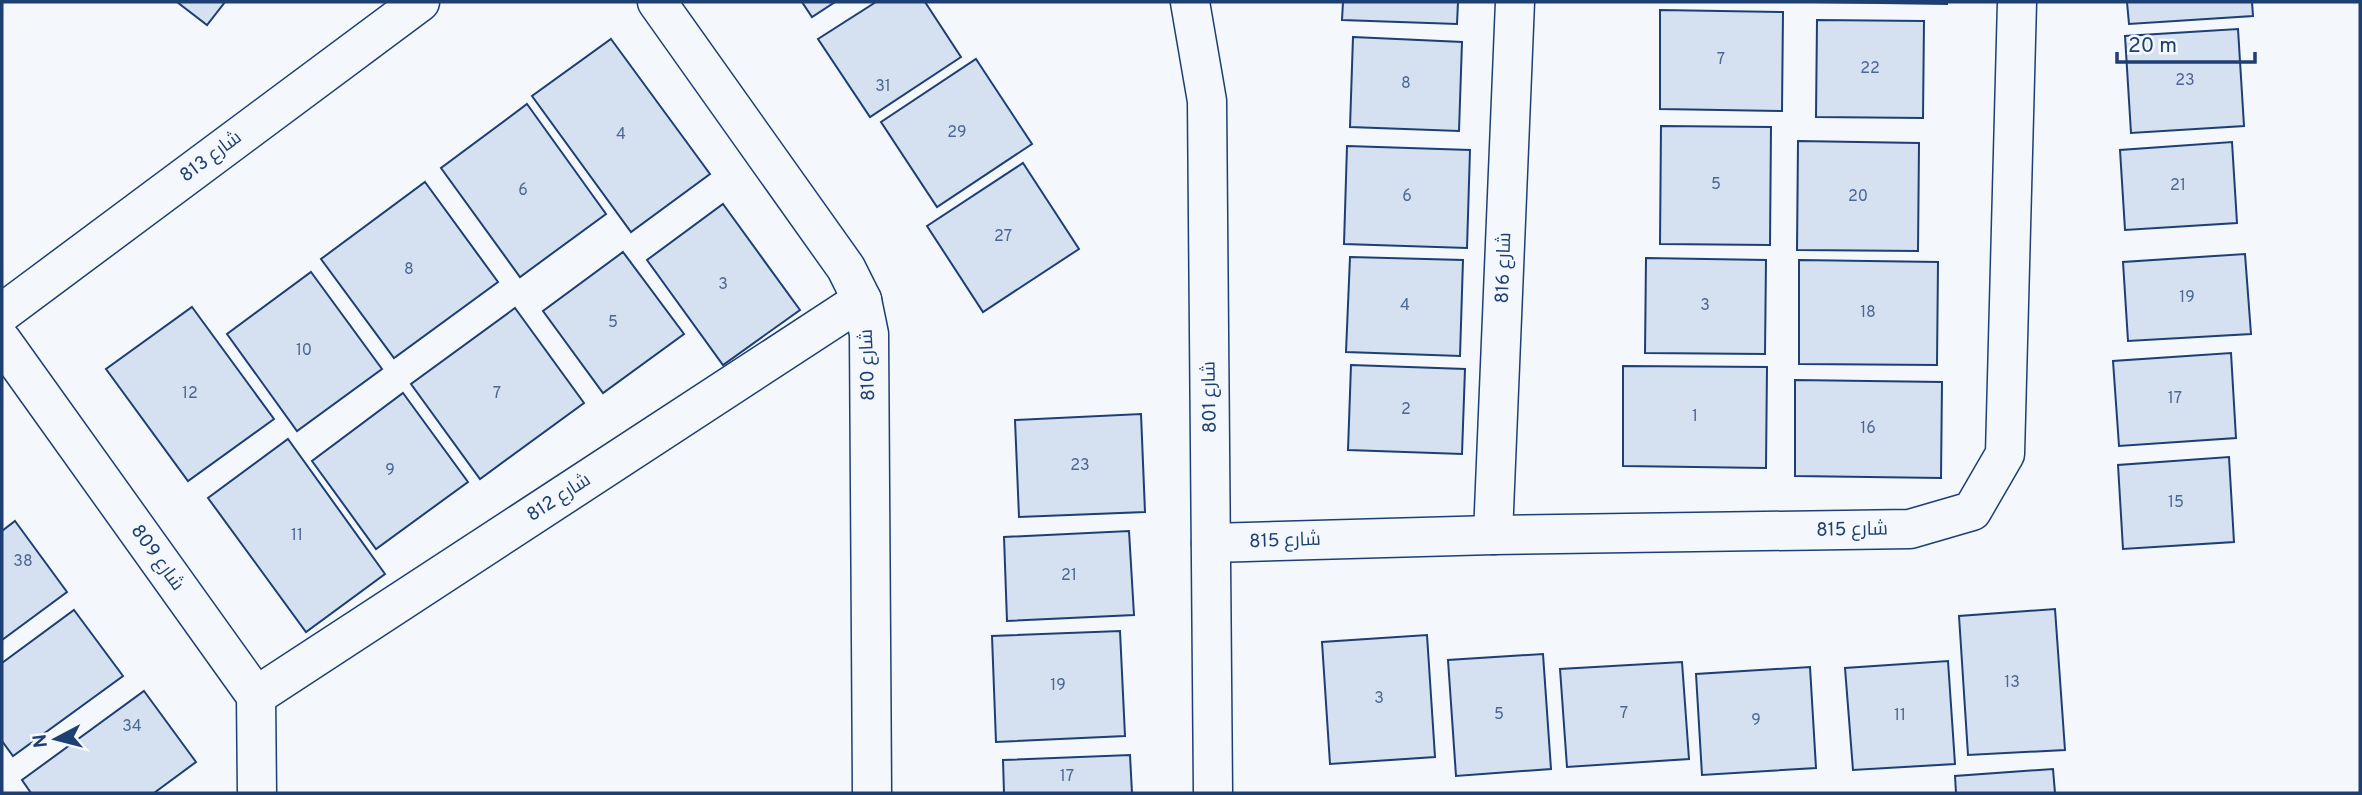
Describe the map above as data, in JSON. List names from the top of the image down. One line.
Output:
{"streets":{"street":["شارع 813","شارع 816","شارع 810","شارع 801","شارع 812","شارع 815","شارع 809"]},"crossings":[["شارع 816","شارع 815"],["شارع 810","شارع 812"],["شارع 801","شارع 815"],["شارع 812","شارع 809"]],"house_numbers":["7","22","23","8","31","29","4","5","21","6","6","20","27","8","3","19","4","3","18","5","10","12","7","17","2","1","16","23","9","15","11","38","21","13","19","3","7","5","11","9","34","17"],"scale_bar":"20 m","north":"left"}
